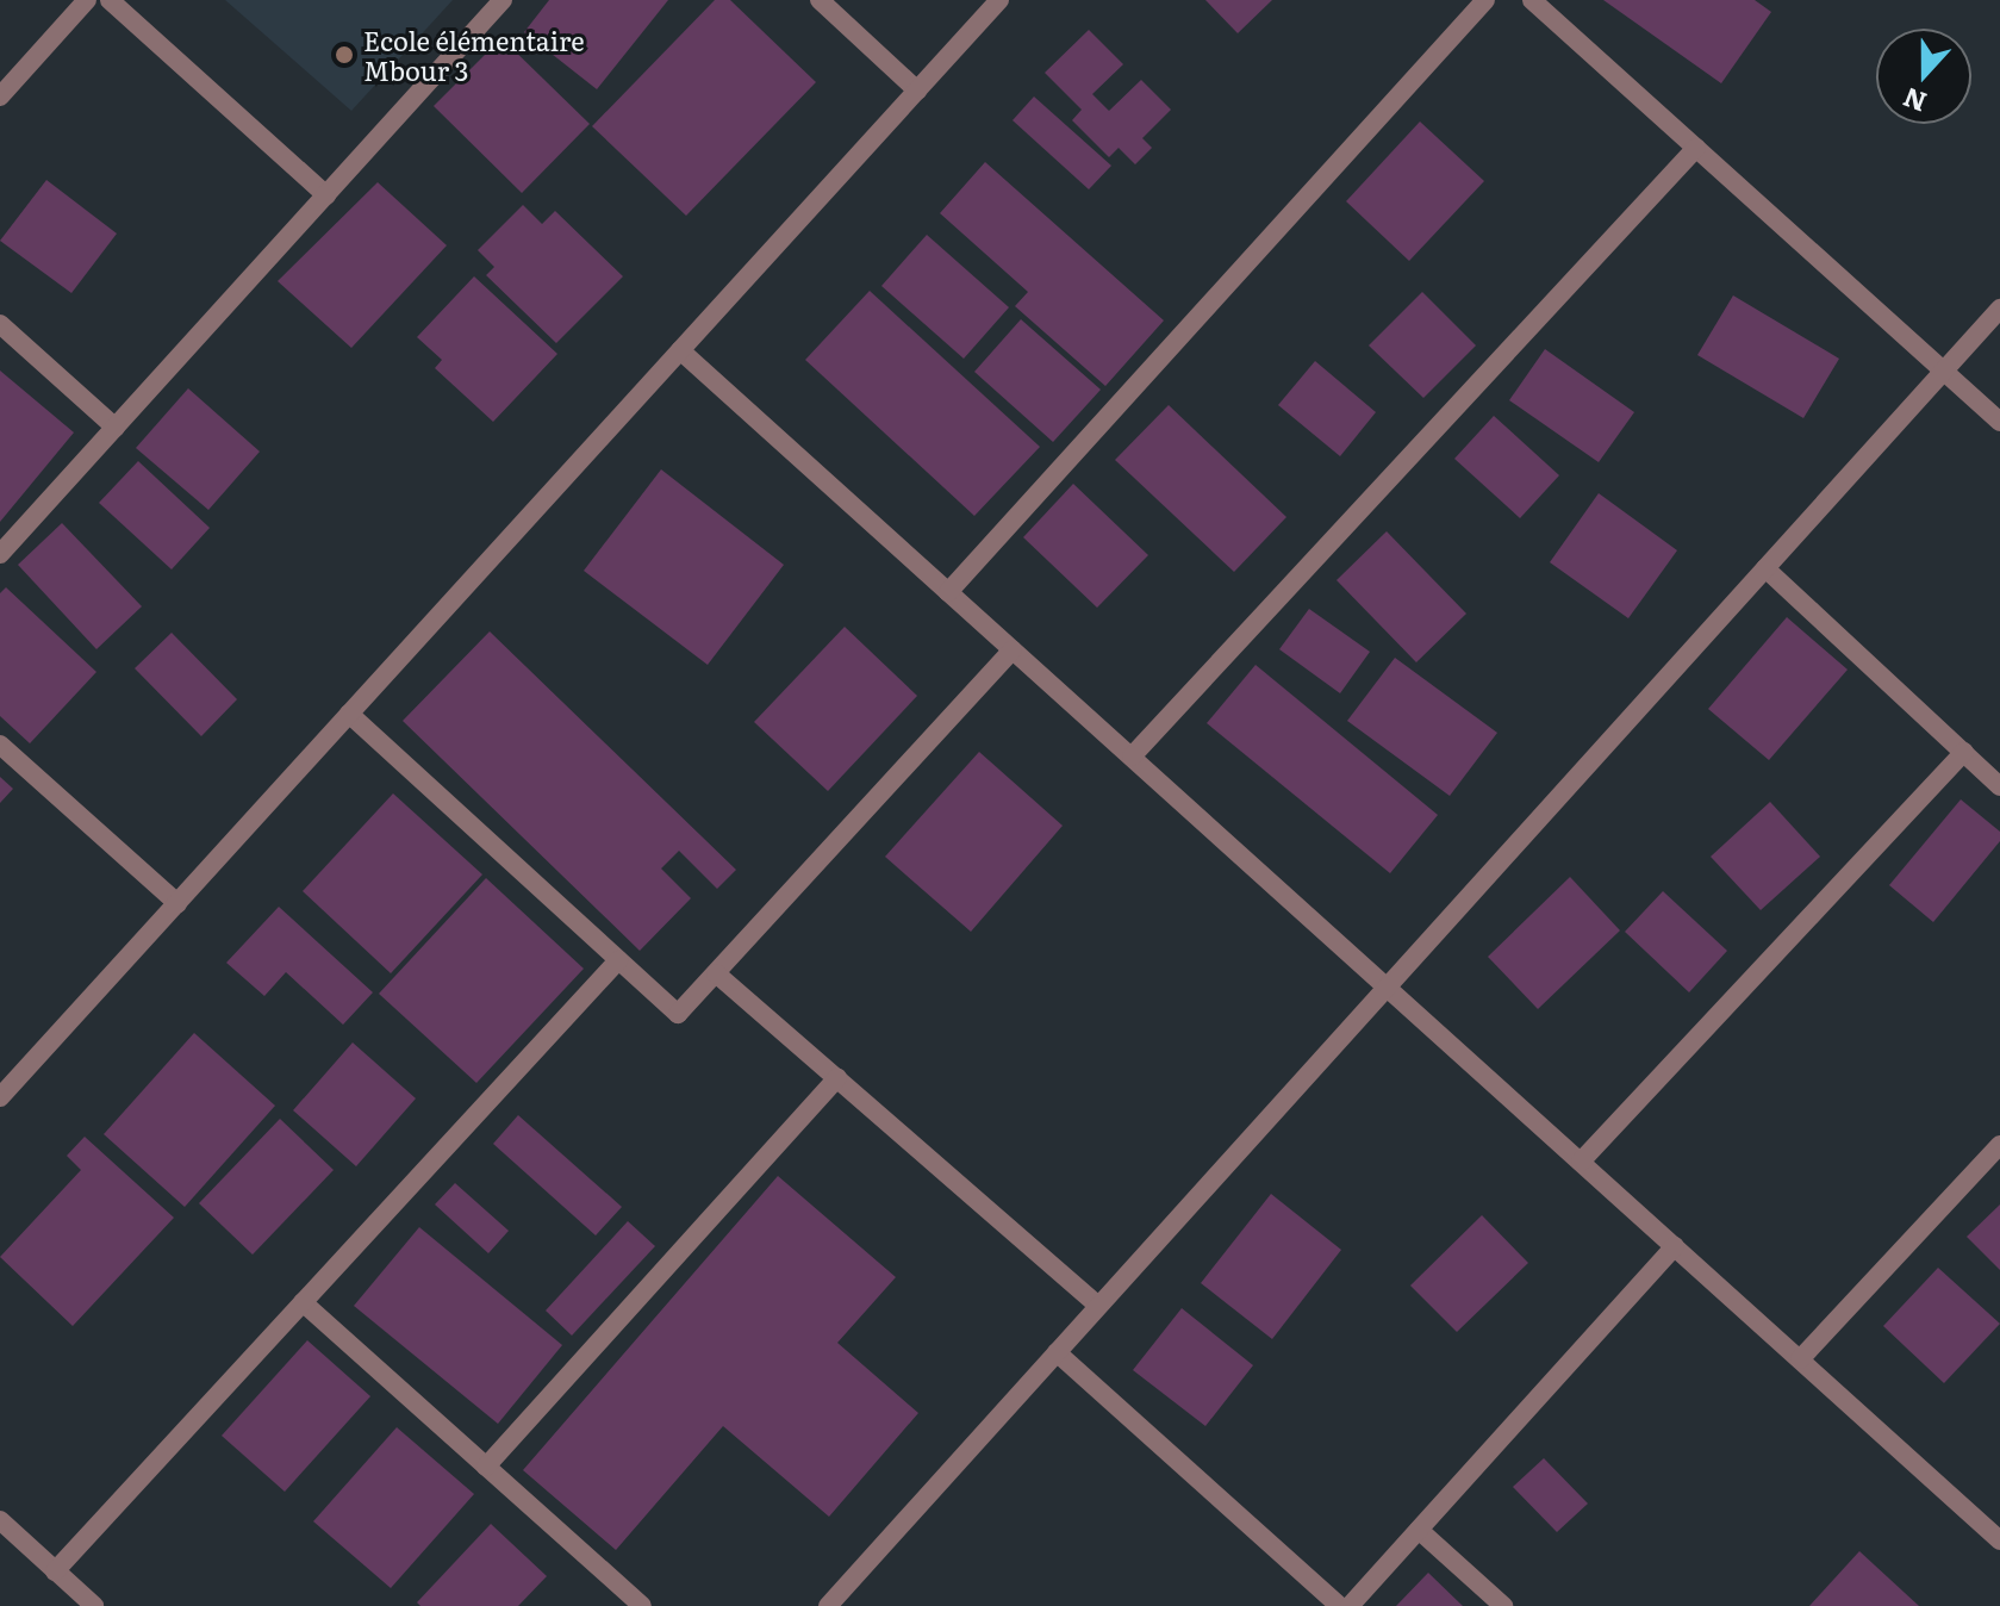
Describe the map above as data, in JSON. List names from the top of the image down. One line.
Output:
{"places":["Ecole élémentaire Mbour 3"],"north":"bottom"}
